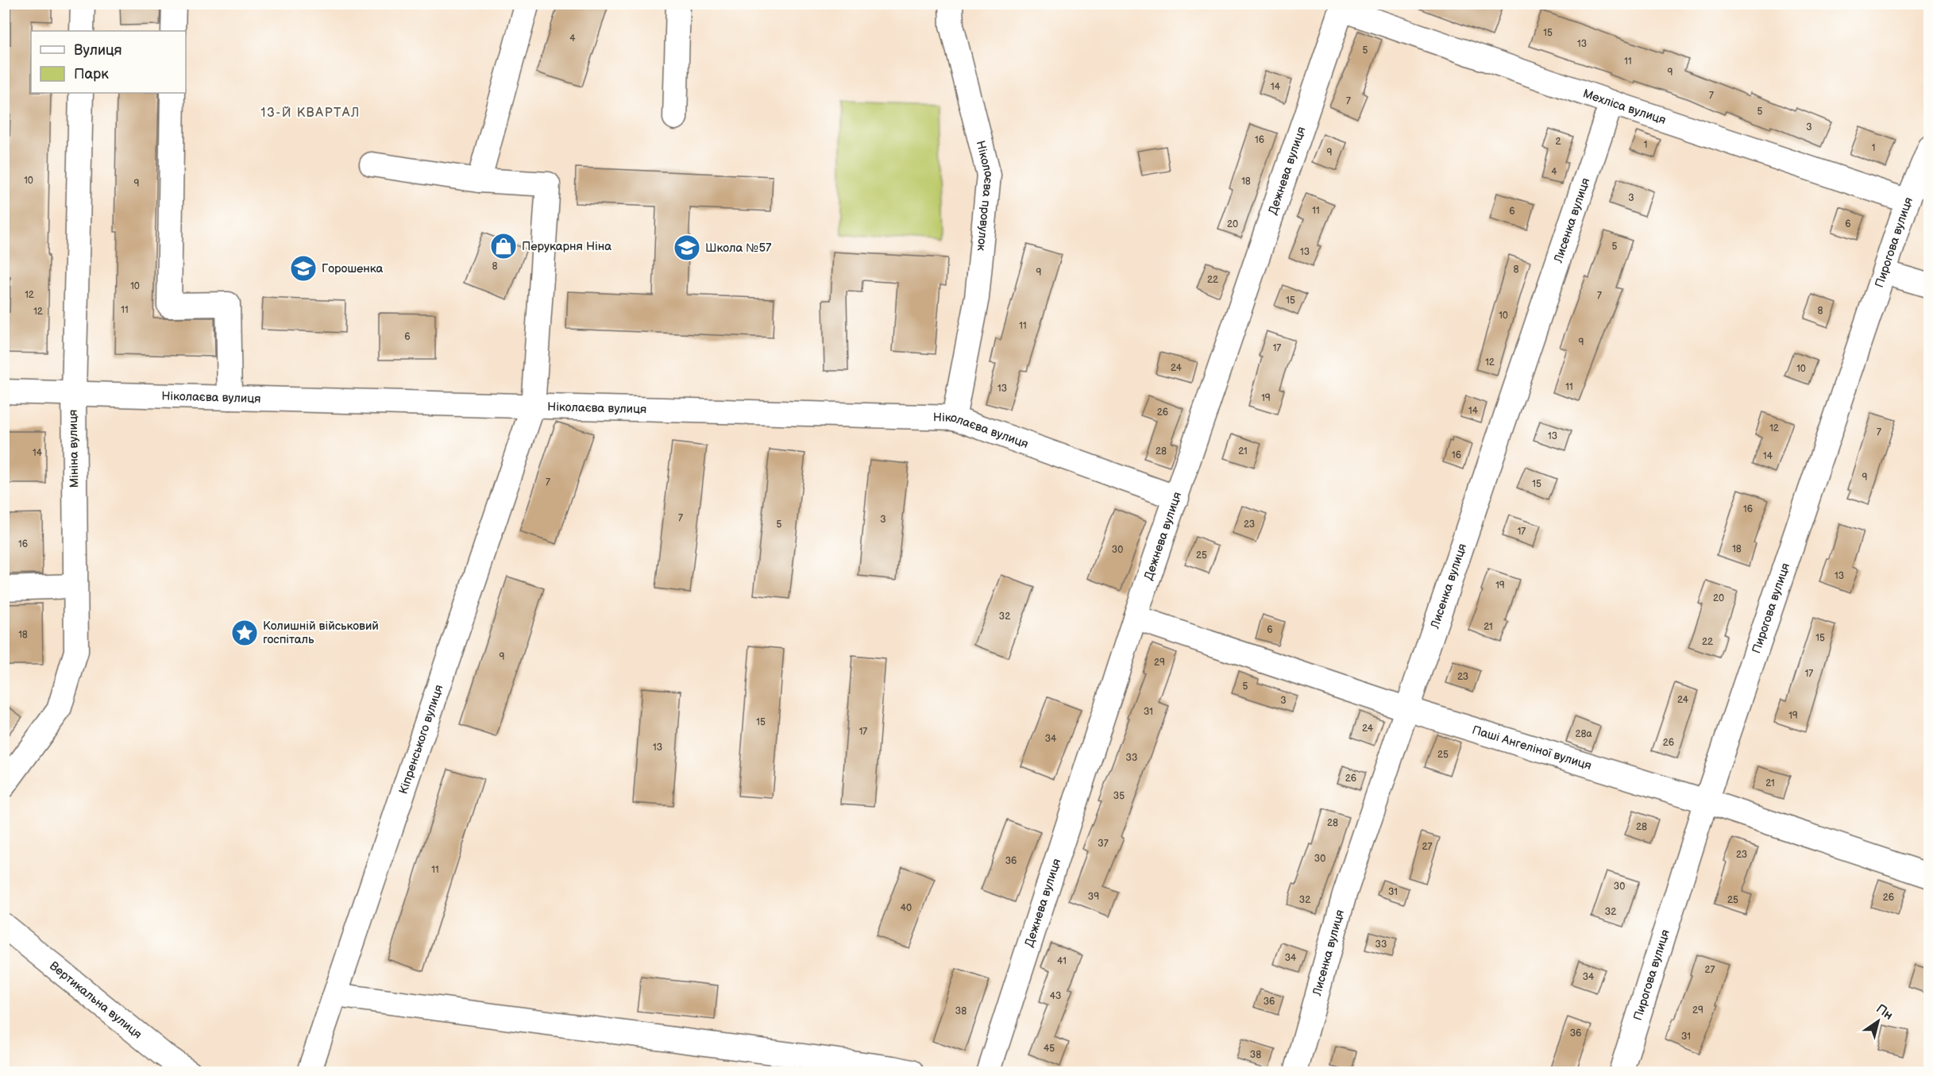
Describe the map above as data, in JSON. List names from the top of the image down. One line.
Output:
{"streets":{"street":["Мехліса вулиця","Дежнева вулиця","Ніколаєва провулок","Лисенка вулиця","Пирогова вулиця","Ніколаєва вулиця","Мініна вулиця","Кіпренського вулиця","Паші Ангеліної вулиця","Вертикальна вулиця"]},"crossings":[["Мехліса вулиця","Дежнева вулиця"],["Мехліса вулиця","Лисенка вулиця"],["Мехліса вулиця","Пирогова вулиця"],["Дежнева вулиця","Ніколаєва вулиця"],["Дежнева вулиця","Паші Ангеліної вулиця"],["Ніколаєва провулок","Ніколаєва вулиця"],["Лисенка вулиця","Паші Ангеліної вулиця"],["Пирогова вулиця","Паші Ангеліної вулиця"],["Ніколаєва вулиця","Мініна вулиця"],["Ніколаєва вулиця","Кіпренського вулиця"]],"districts":["13-Й КВАРТАЛ"],"places":{"shop":["Перукарня Ніна"],"school or university":["Школа №57","Горошенка"],"place":["Колишній військовий госпіталь"]},"house_numbers":["15","4","13","5","11","9","14","7","7","5","3","16","2","1","1","9","4","10","18","9","3","11","6","20","6","5","13","8","8","9","22","10","12","7","15","11","8","12","10","11","6","9","17","12","24","10","11","13","19","14","26","12","7","13","28","21","14","16","14","9","7","15","16","7","3","5","23","17","16","18","30","25","13","19","20","32","21","6","18","15","22","9","29","17","23","5","24","3","31","19","15","24","17","28а","34","26","13","25","33","26","21","35","28","28","37","27","23","30","36","11","30","31","39","26","32","25","40","32","33","34","41","27","34","43","36","29","38","36","31","45","38"],"legend":["Вулиця","Парк"],"north":"top right"}
